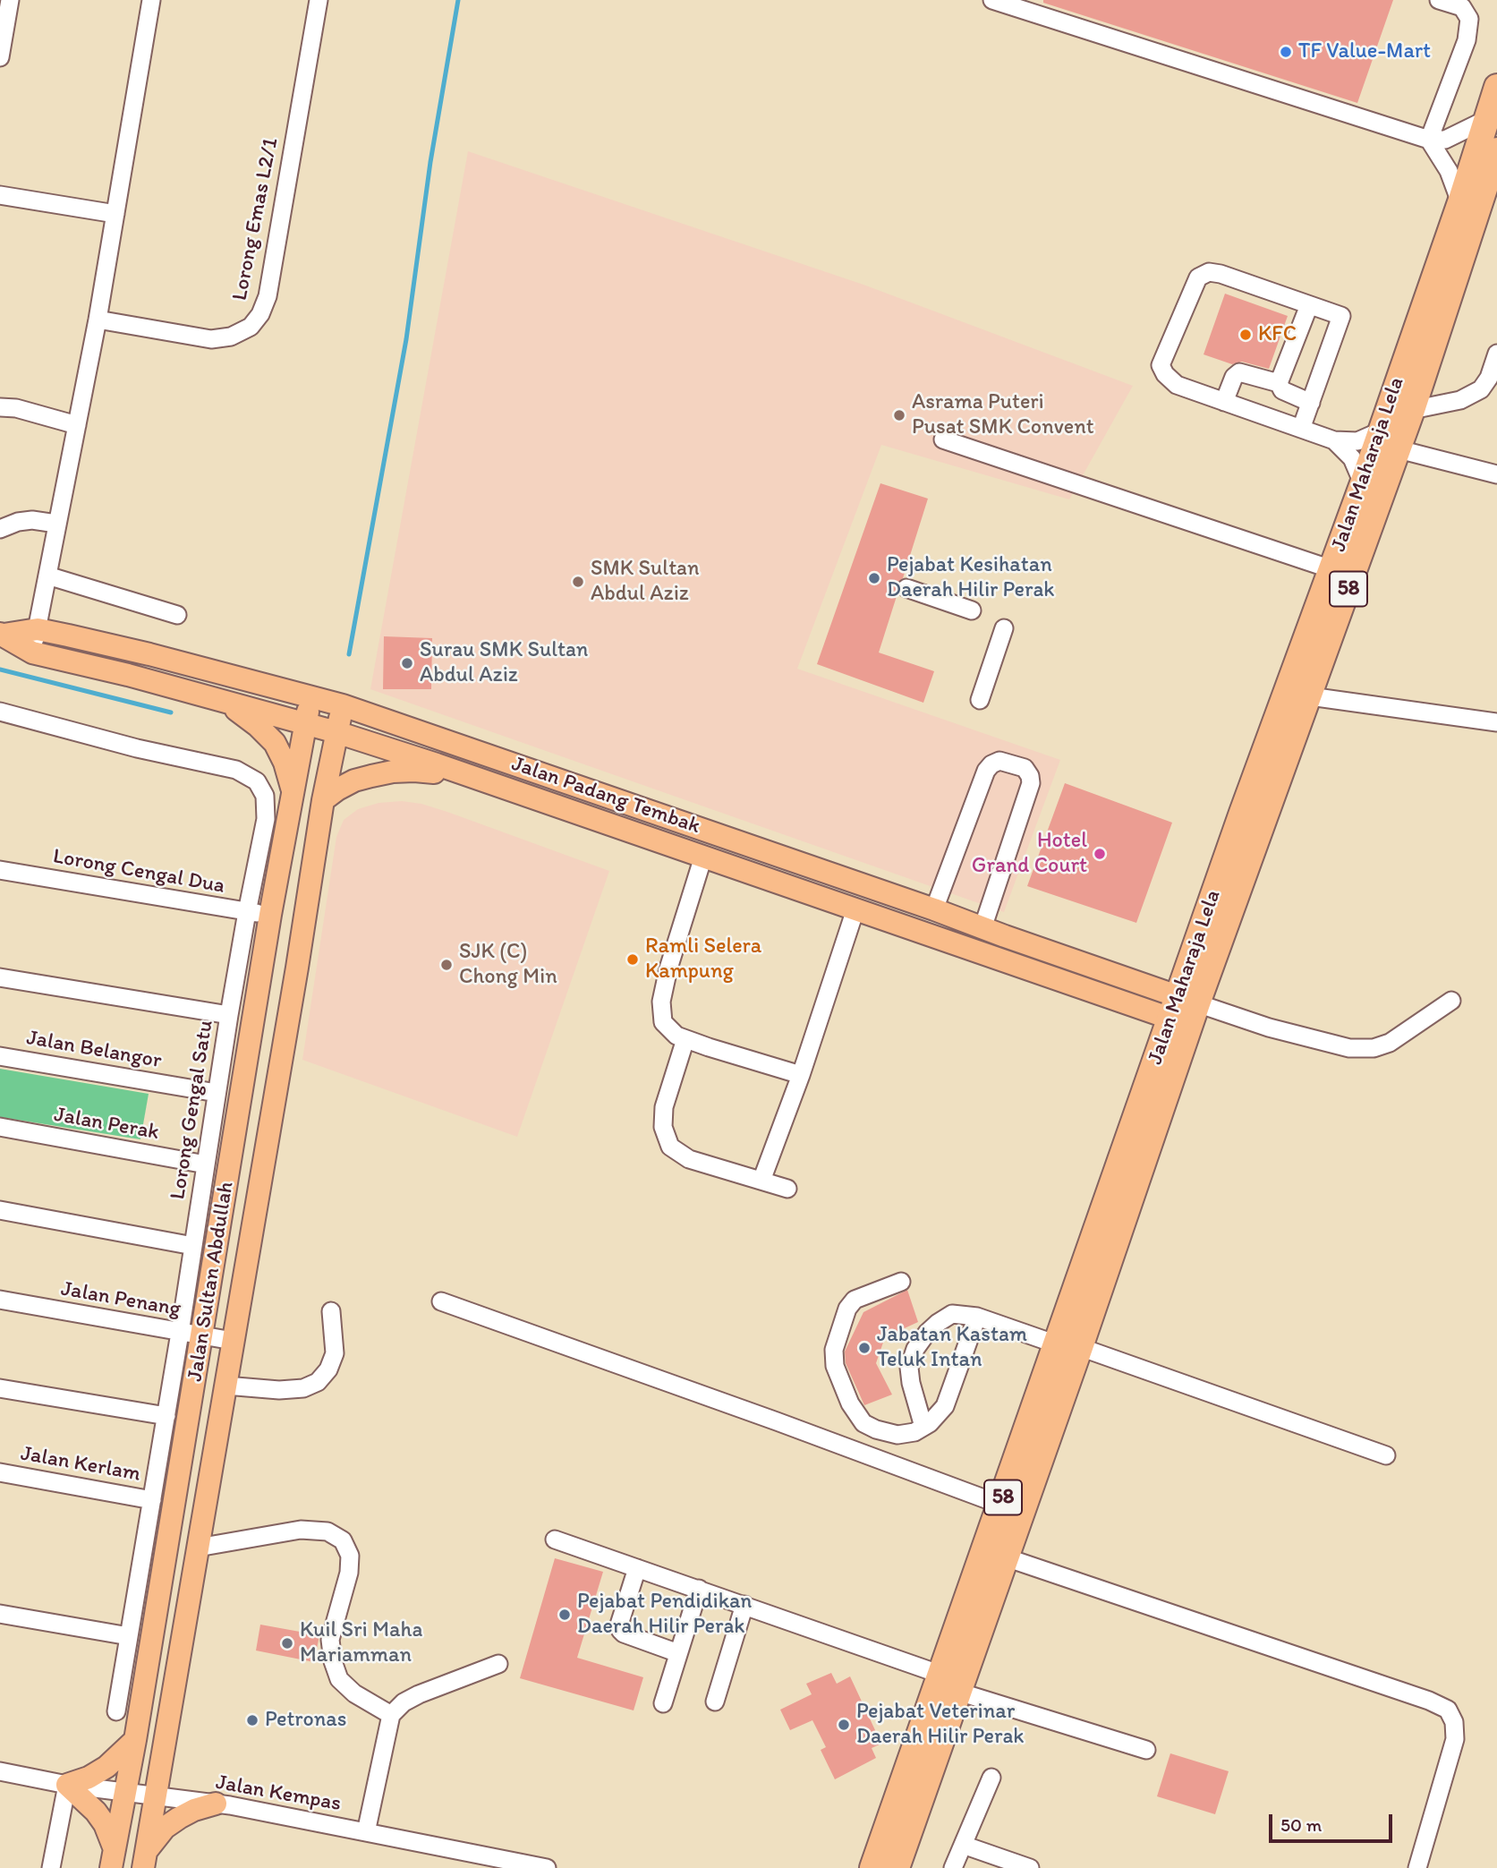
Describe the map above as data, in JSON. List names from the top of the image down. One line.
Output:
{"streets":{"highway":["Jalan Maharaja Lela","58"],"main road":["Jalan Padang Tembak","Jalan Sultan Abdullah"],"street":["Lorong Emas L2/1","Lorong Cengal Dua","Jalan Belangor","Lorong Gengal Satu","Jalan Perak","Jalan Penang","Jalan Kerlam","Jalan Kempas"]},"crossings":[["Jalan Maharaja Lela","Jalan Padang Tembak"],["Jalan Padang Tembak","Jalan Sultan Abdullah"],["Lorong Cengal Dua","Lorong Gengal Satu"],["Lorong Cengal Dua","Jalan Sultan Abdullah"],["Jalan Belangor","Lorong Gengal Satu"],["Lorong Gengal Satu","Jalan Perak"],["Lorong Gengal Satu","Jalan Penang"],["Lorong Gengal Satu","Jalan Kerlam"],["Jalan Sultan Abdullah","Jalan Penang"],["Jalan Sultan Abdullah","Jalan Kempas"]],"places":["TF Value-Mart","KFC","Asrama Puteri Pusat SMK Convent","Pejabat Kesihatan Daerah Hilir Perak","SMK Sultan Abdul Aziz","Surau SMK Sultan Abdul Aziz","Hotel Grand Court","Ramli Selera Kampung","SJK (C) Chong Min","Jabatan Kastam Teluk Intan","Pejabat Pendidikan Daerah Hilir Perak","Kuil Sri Maha Mariamman","Petronas","Pejabat Veterinar Daerah Hilir Perak"],"scale_bar":"50 m"}
